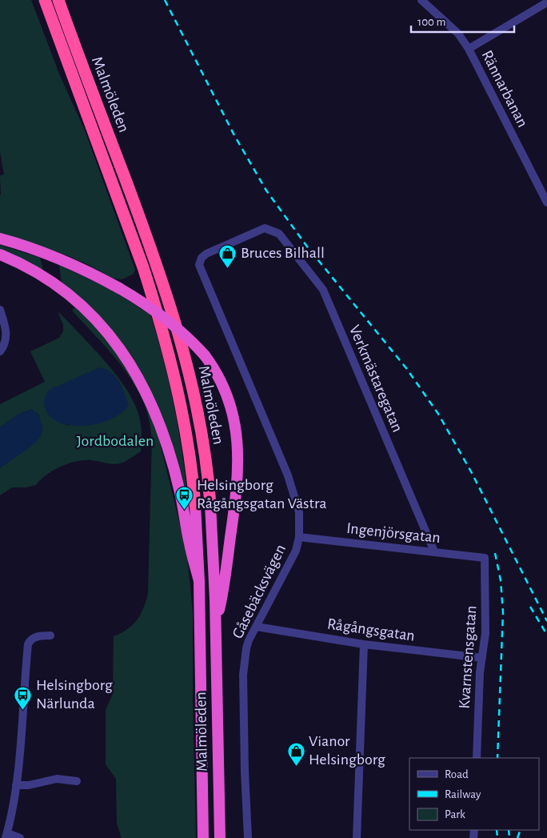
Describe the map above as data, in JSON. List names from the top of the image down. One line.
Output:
{"streets":{"highway":["Malmöleden"],"street":["Rännarbanan","Verkmästaregatan","Ingenjörsgatan","Gåsebäcksvägen","Rågångsgatan","Kvarnstensgatan"]},"crossings":[["Verkmästaregatan","Ingenjörsgatan"],["Verkmästaregatan","Gåsebäcksvägen"],["Ingenjörsgatan","Gåsebäcksvägen"],["Ingenjörsgatan","Kvarnstensgatan"],["Gåsebäcksvägen","Rågångsgatan"],["Rågångsgatan","Kvarnstensgatan"]],"parks":["Jordbodalen"],"places":{"shop":["Bruces Bilhall","Vianor Helsingborg"],"bus stop":["Helsingborg Rågångsgatan Västra","Helsingborg Närlunda"]},"legend":["Road","Railway","Park"],"scale_bar":"100 m"}
